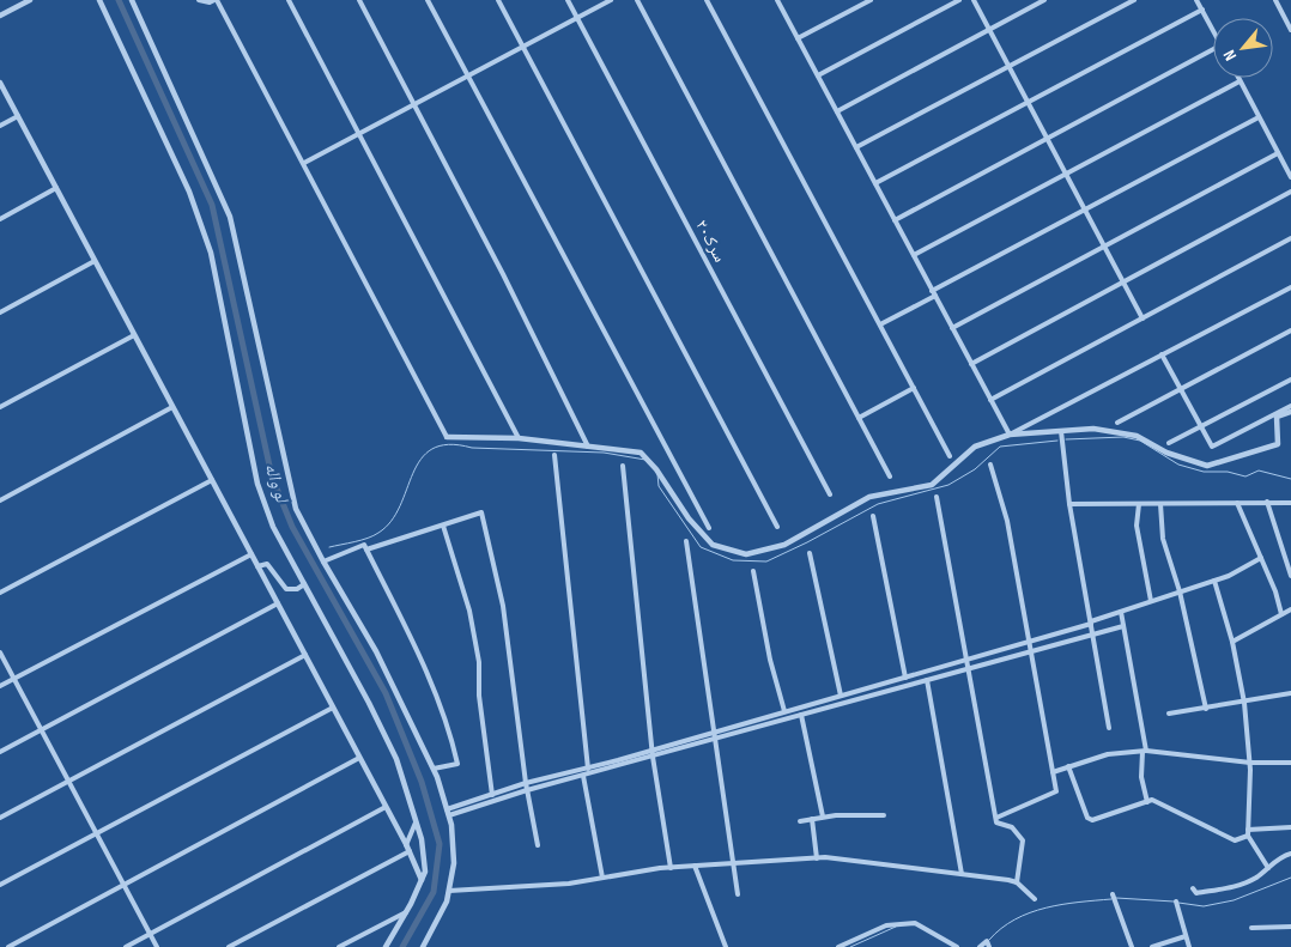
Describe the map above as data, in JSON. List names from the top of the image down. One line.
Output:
{"streets":{"street":["سرک۲۰"]},"water":["لو واله"],"north":"bottom left"}
